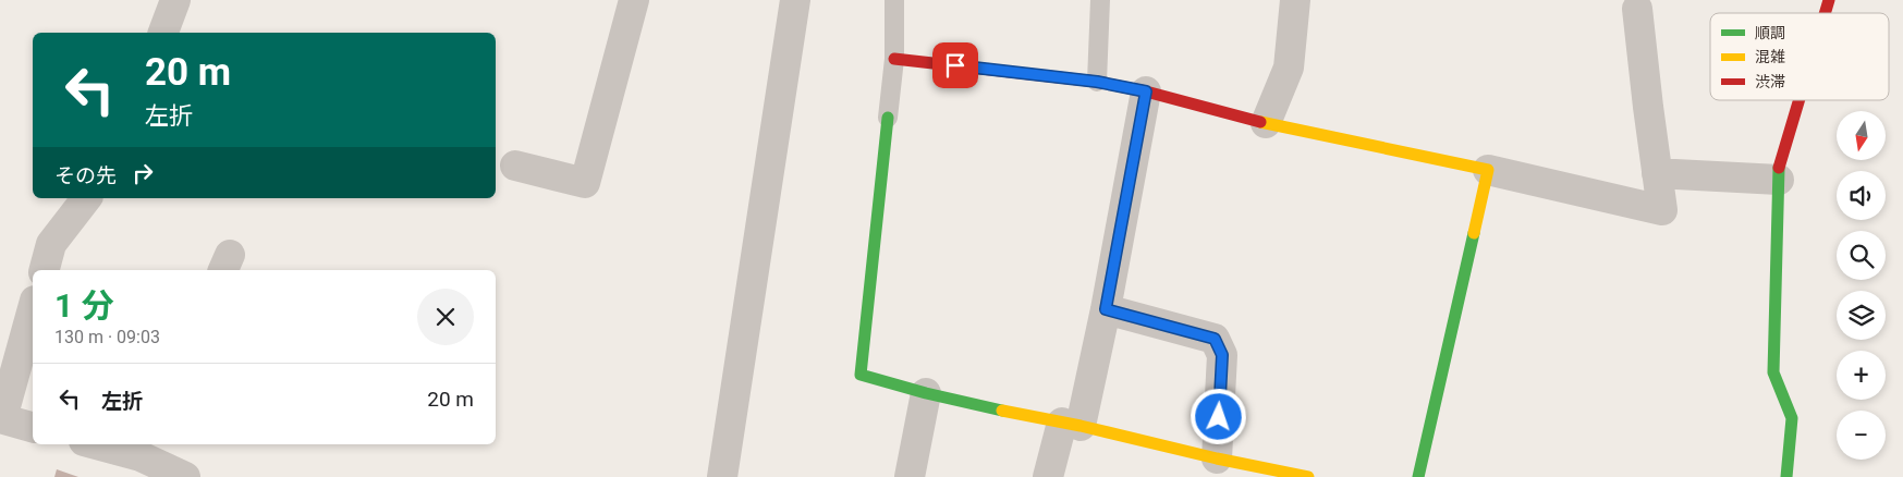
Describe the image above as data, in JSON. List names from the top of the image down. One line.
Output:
{"legend":["順調","混雑","渋滞"],"north":"bottom","page":{"turn":["20 m","左折"],"map_buttons":["+","−"],"then":"その先","heading":["1 分","130 m · 09:03"],"list":[{"name":"左折","value":"20 m"}]}}
